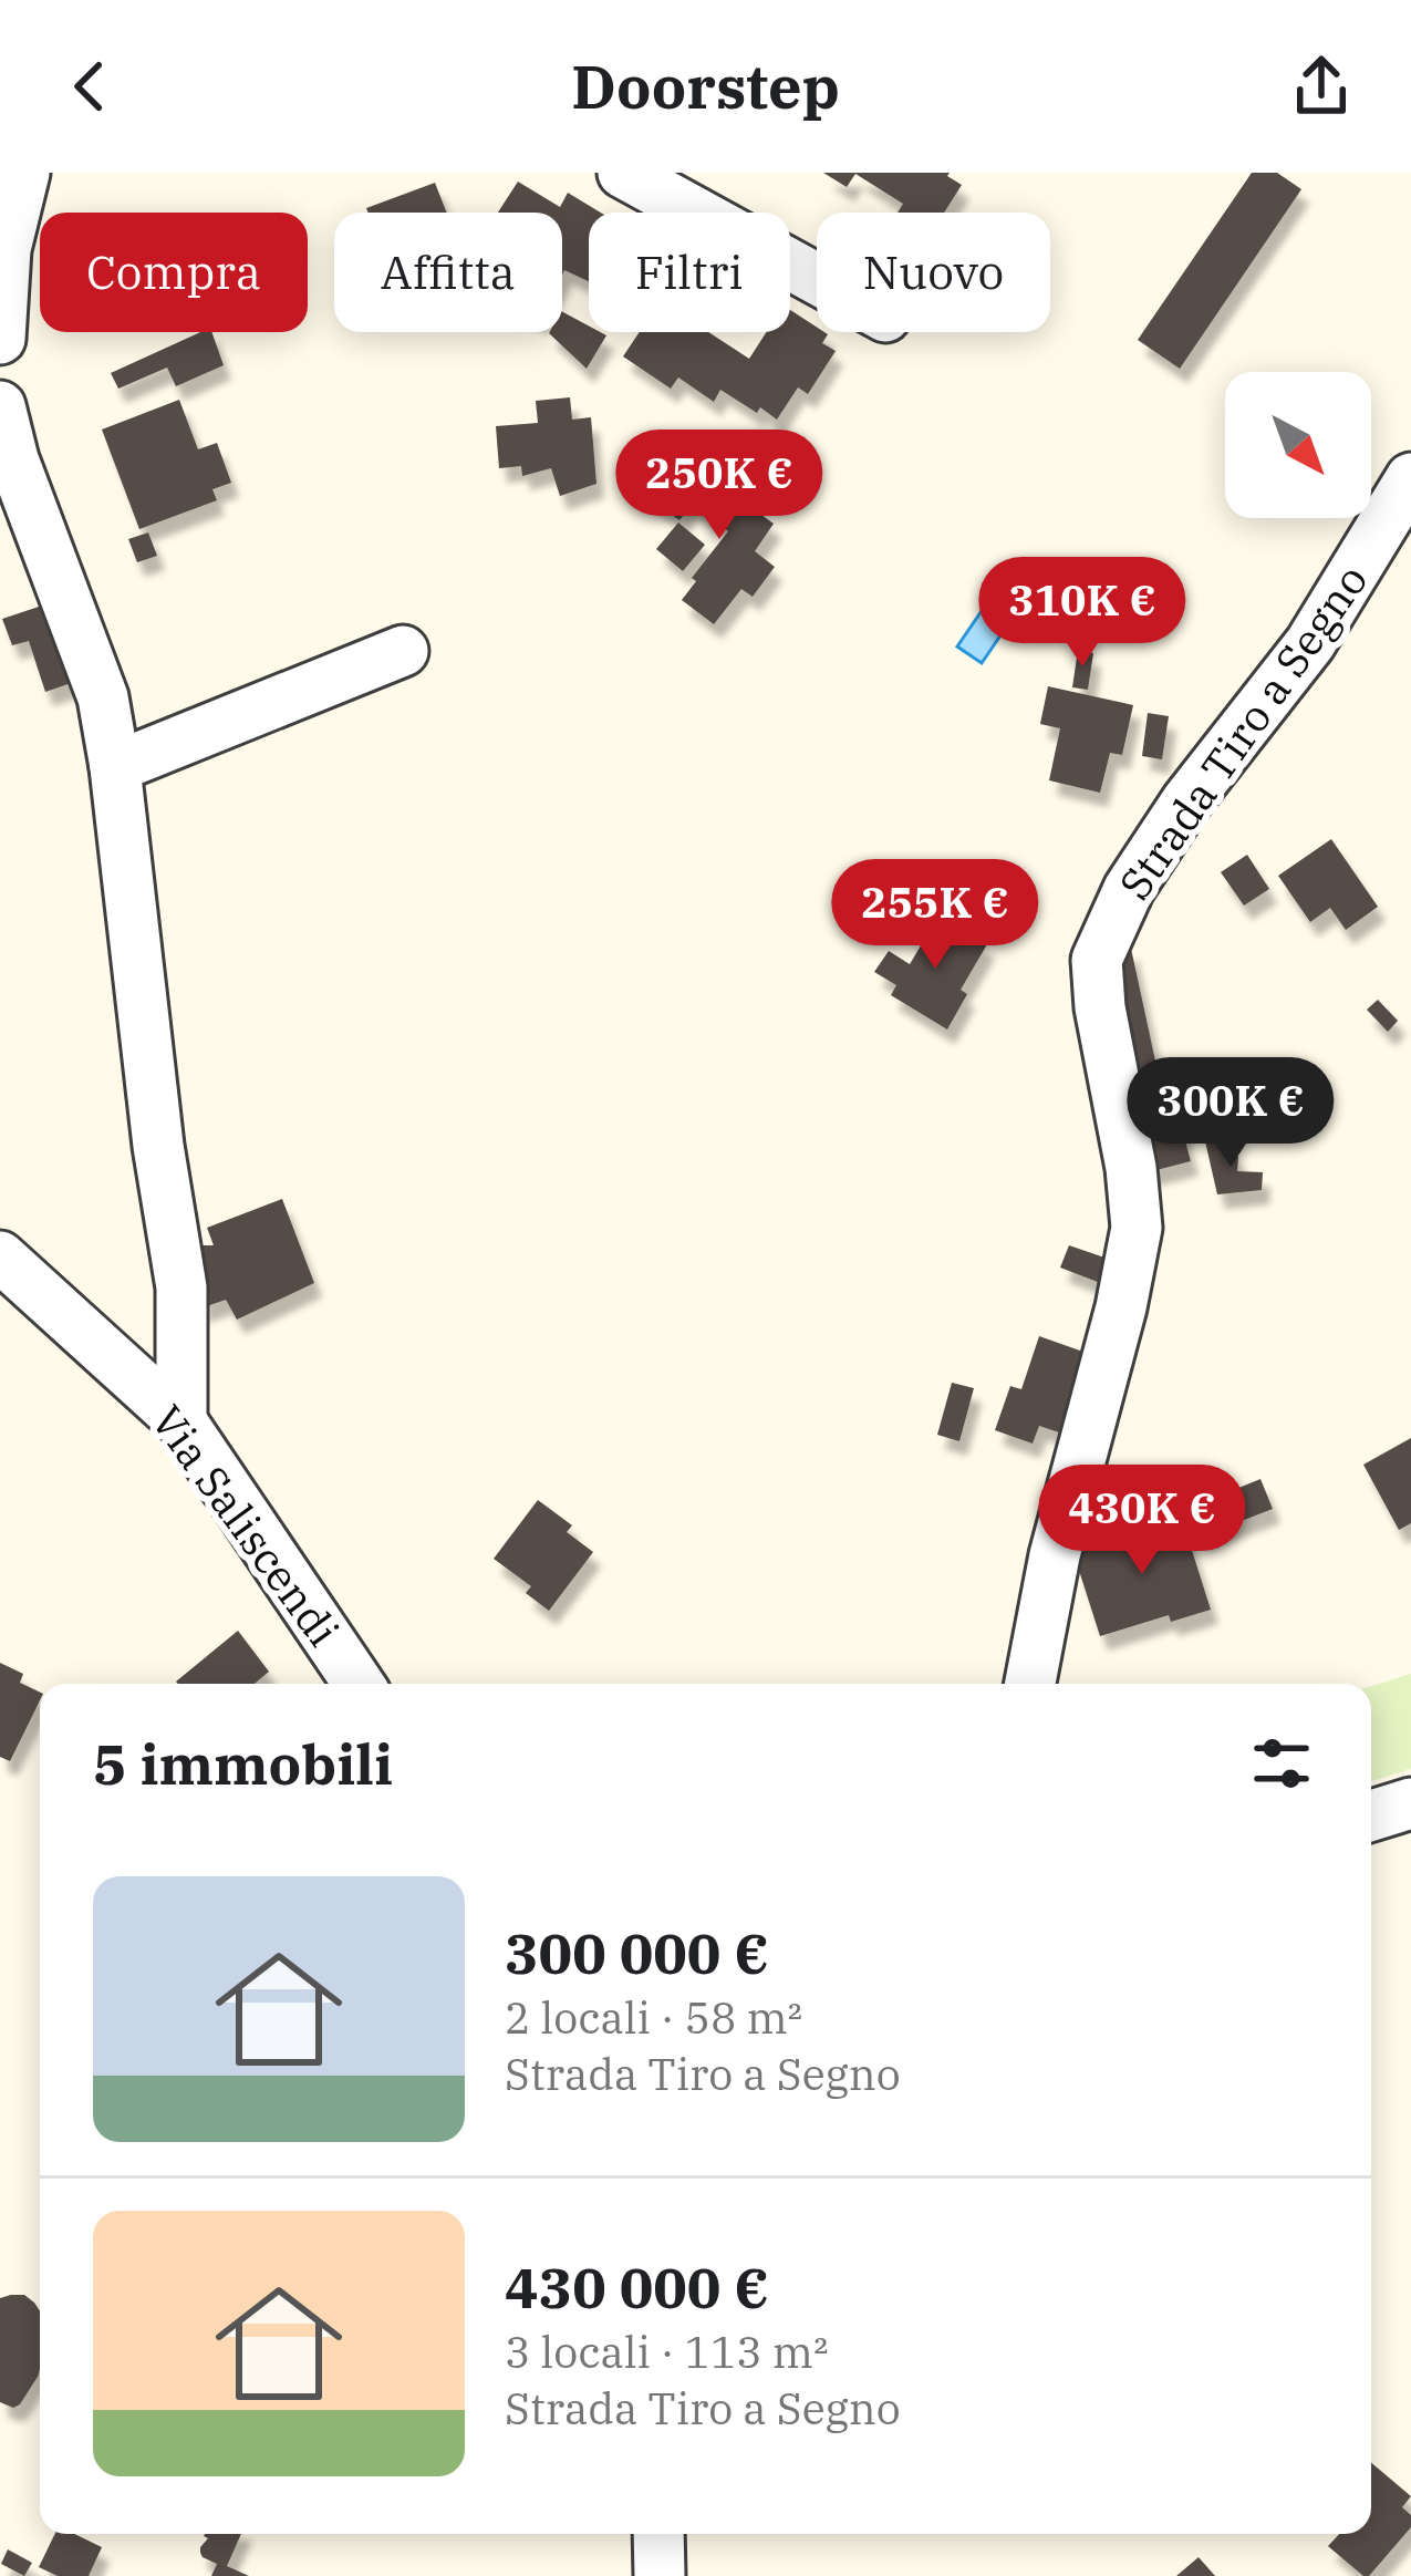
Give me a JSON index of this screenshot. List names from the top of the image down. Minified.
{"streets":{"street":["Strada Tiro a Segno","Via Saliscendi"]},"north":"bottom right","page":{"header":"Doorstep","chip":["Compra","Affitta","Filtri","Nuovo"],"price":["250K €","310K €","255K €","300K €","430K €"],"heading":"5 immobili","list":[{"name":"300 000 €","note":"2 locali · 58 m² · Strada Tiro a Segno"},{"name":"430 000 €","note":"3 locali · 113 m² · Strada Tiro a Segno"}]}}
